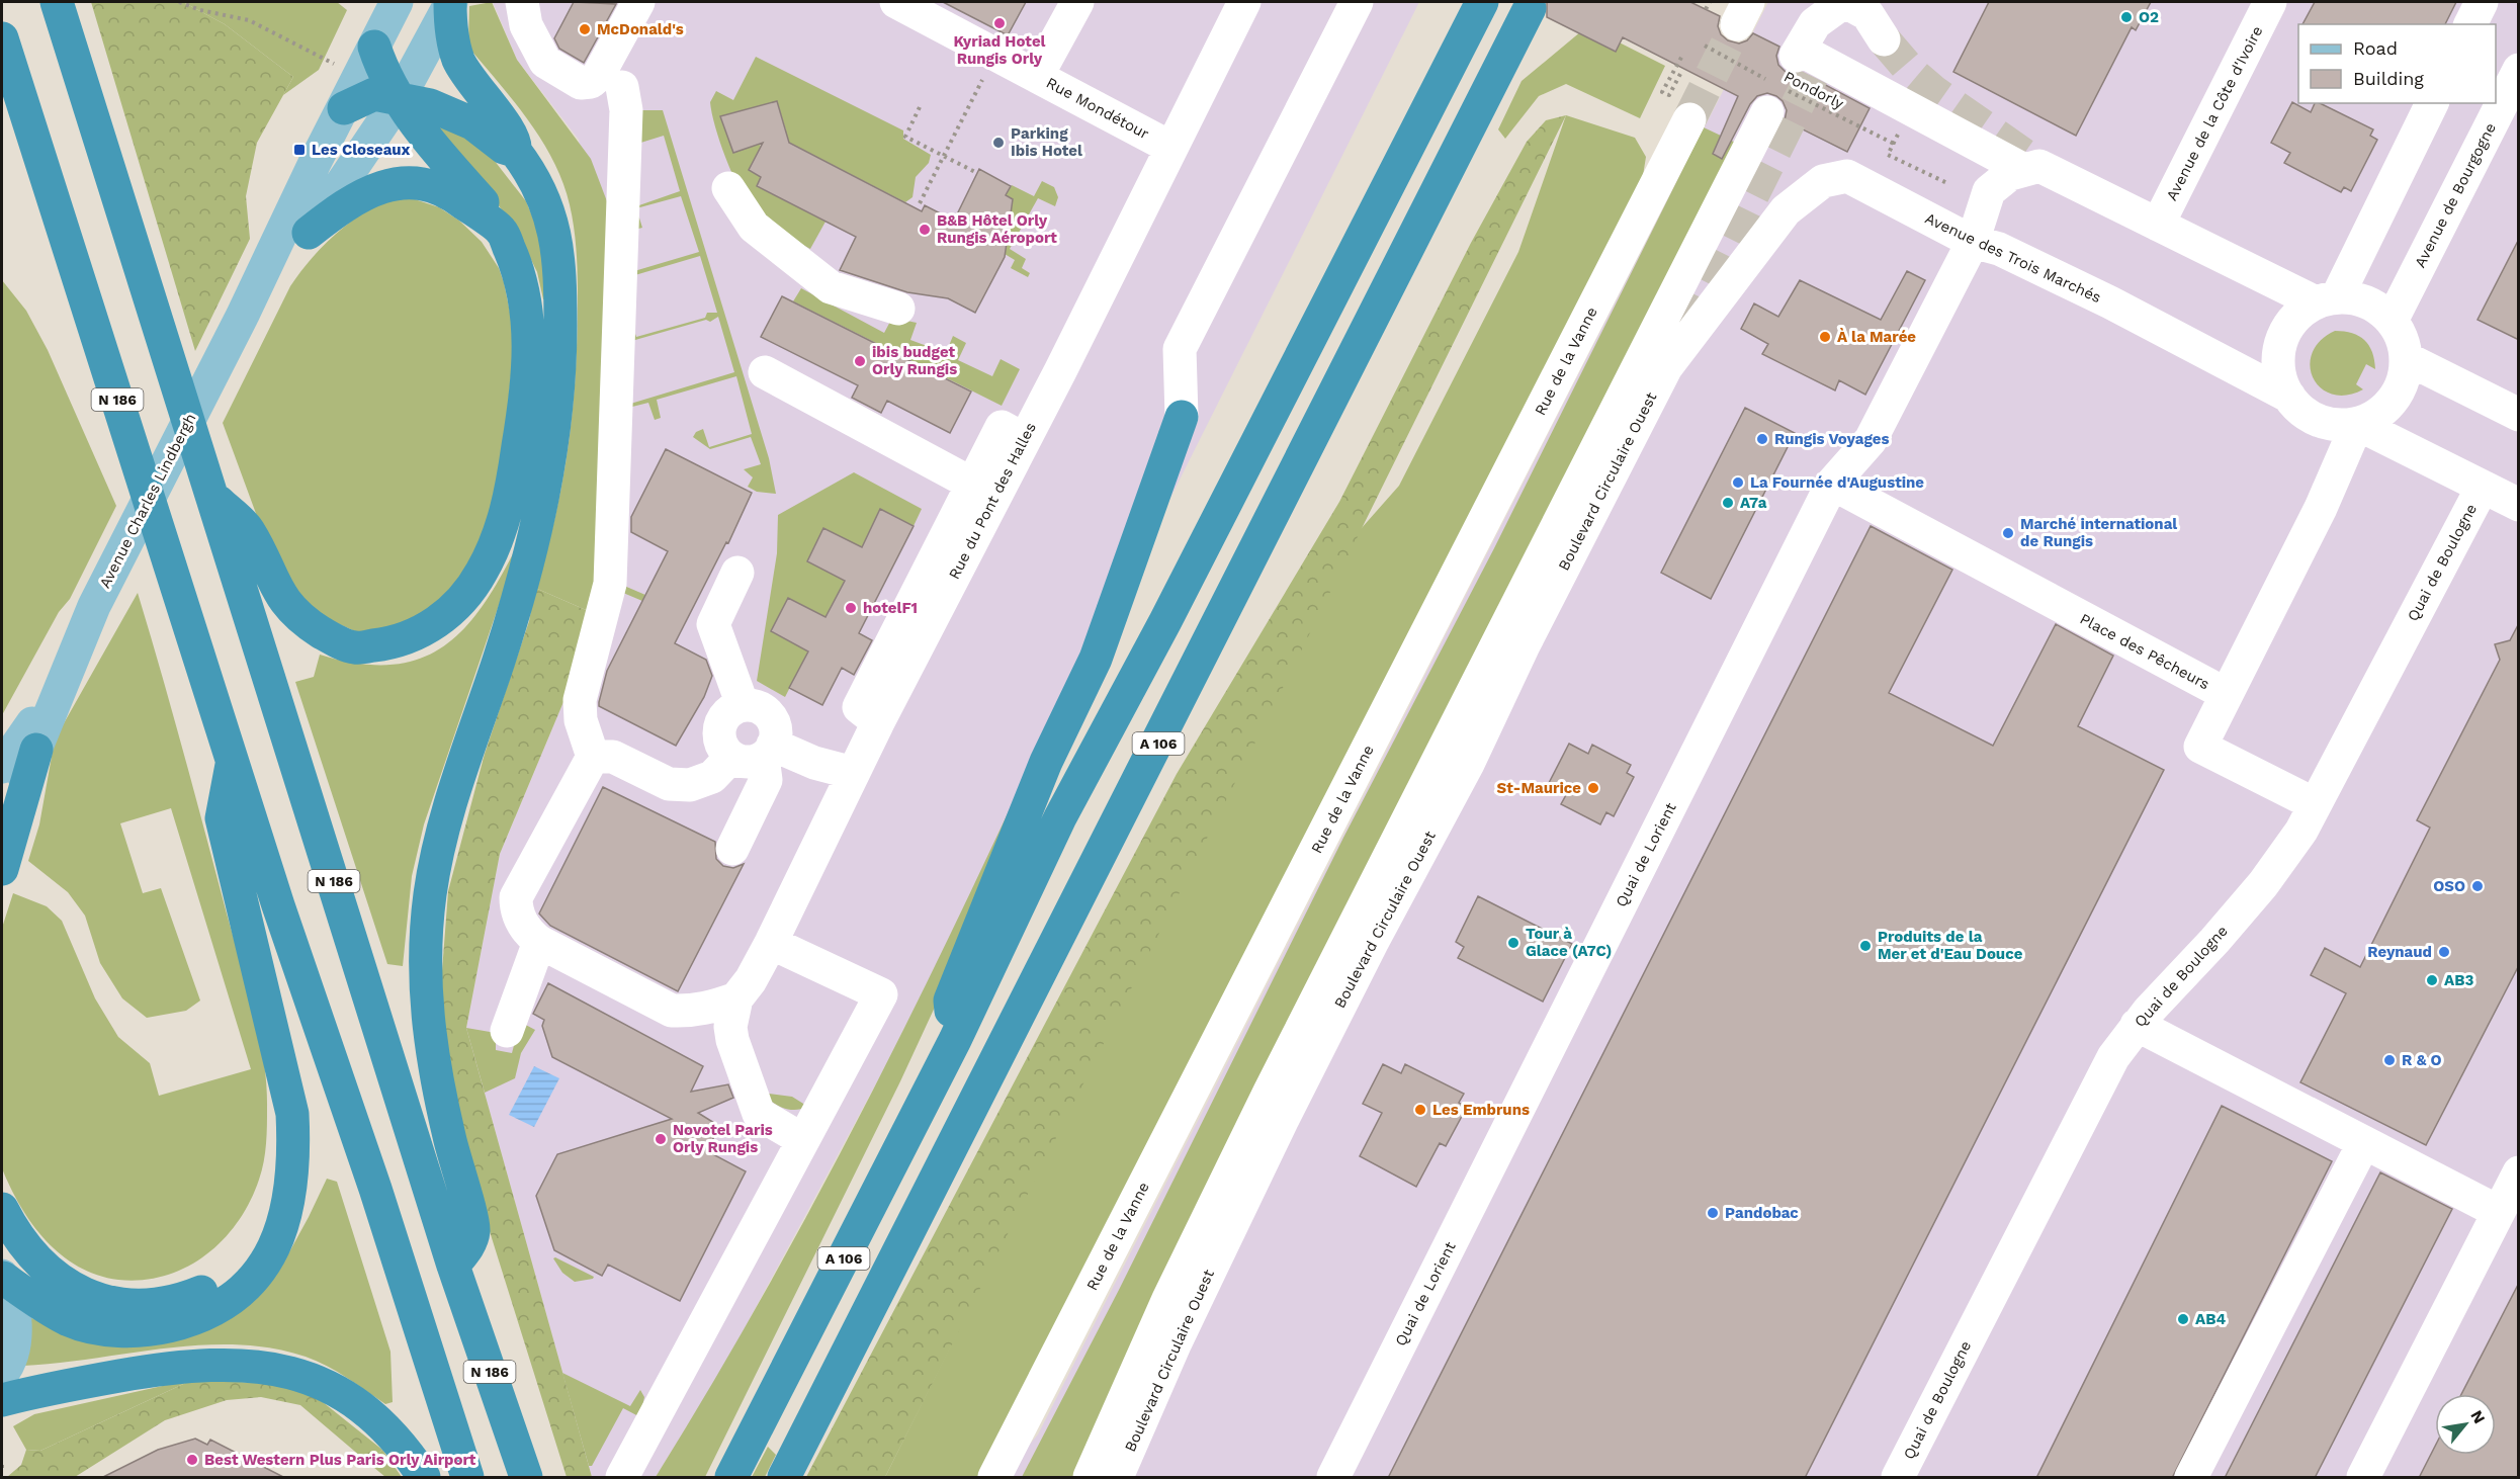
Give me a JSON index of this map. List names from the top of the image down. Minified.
{"streets":{"highway":["N 186","A 106"],"main road":["Avenue Charles Lindbergh"],"street":["Rue Mondétour","Avenue de la Côte d'Ivoire","Avenue de Bourgogne","Avenue des Trois Marchés","Rue de la Vanne","Boulevard Circulaire Ouest","Rue du Pont des Halles","Quai de Boulogne","Place des Pêcheurs","Quai de Lorient"],"path":["Pondorly"]},"crossings":[["Rue Mondétour","Rue du Pont des Halles"],["Avenue de Bourgogne","Avenue des Trois Marchés"],["Avenue de Bourgogne","Place des Pêcheurs"],["Avenue des Trois Marchés","Boulevard Circulaire Ouest"],["Avenue des Trois Marchés","Place des Pêcheurs"],["Avenue des Trois Marchés","Quai de Lorient"],["Place des Pêcheurs","Quai de Lorient"]],"places":{"other":["O2","Kyriad Hotel Rungis Orly","McDonald's","Parking Ibis Hotel","B&B Hôtel Orly Rungis Aéroport","À la Marée","ibis budget Orly Rungis","Rungis Voyages","La Fournée d'Augustine","A7a","Marché international de Rungis","hotelF1","St-Maurice","OSO","Tour à Glace (A7C)","Produits de la Mer et d'Eau Douce","Reynaud","AB3","R & O","Les Embruns","Novotel Paris Orly Rungis","Pandobac","AB4","Best Western Plus Paris Orly Airport"],"transit":["Les Closeaux"]},"legend":["Road","Building"],"north":"top right"}
